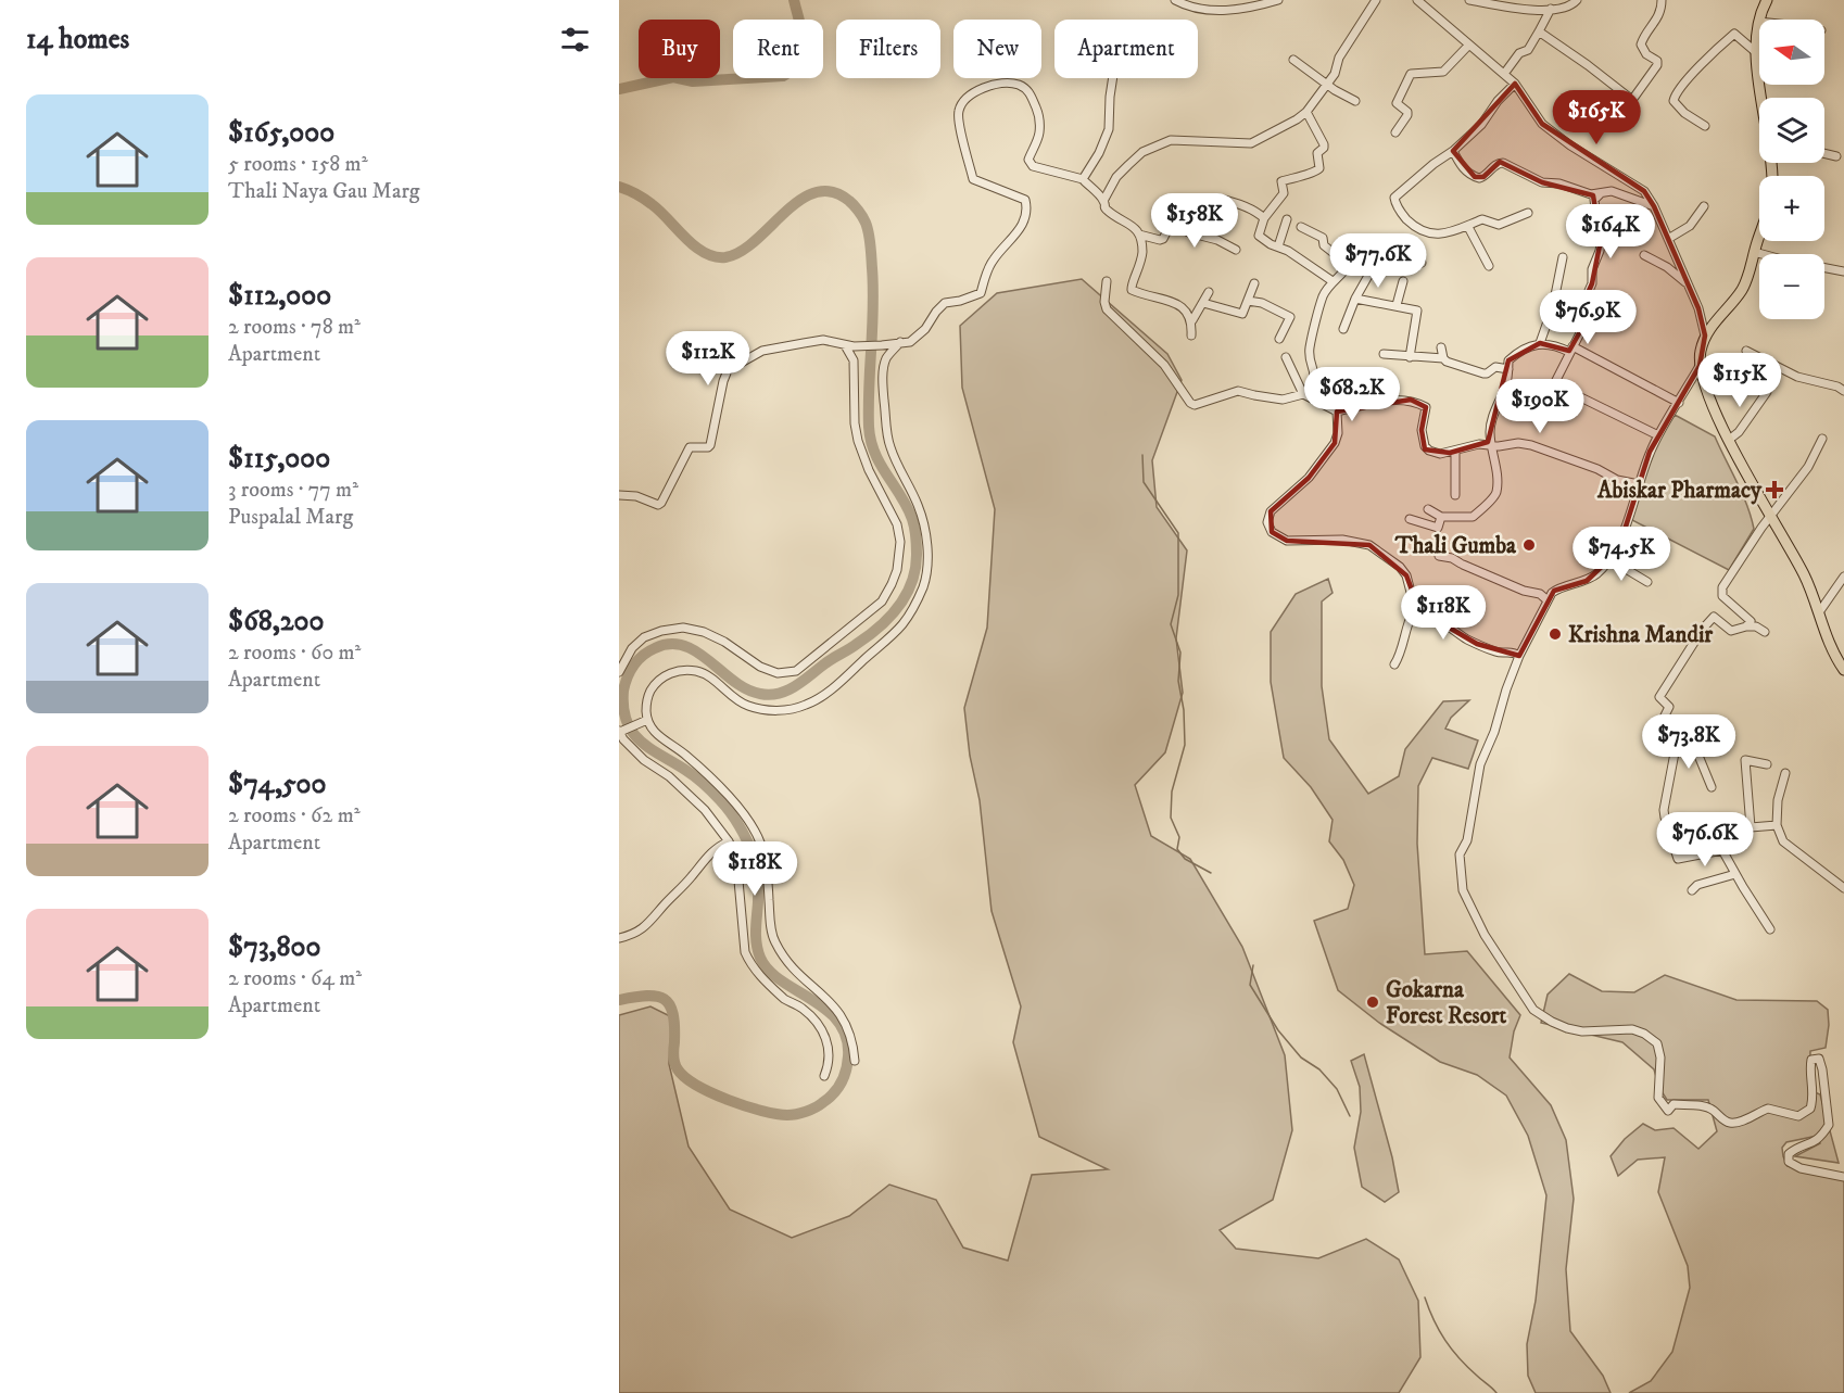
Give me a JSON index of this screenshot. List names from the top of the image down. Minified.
{"places":{"health":["Abiskar Pharmacy"],"other":["Thali Gumba","Krishna Mandir","Gokarna Forest Resort"]},"north":"left","page":{"heading":"14 homes","map_buttons":["+","−"],"chip":["Buy","Rent","Filters","New","Apartment"],"list":[{"name":"$165,000","note":"5 rooms · 158 m² · Thali Naya Gau Marg"},{"name":"$112,000","note":"2 rooms · 78 m² · Apartment"},{"name":"$115,000","note":"3 rooms · 77 m² · Puspalal Marg"},{"name":"$68,200","note":"2 rooms · 60 m² · Apartment"},{"name":"$74,500","note":"2 rooms · 62 m² · Apartment"},{"name":"$73,800","note":"2 rooms · 64 m² · Apartment"}],"price":["$165K","$158K","$164K","$77.6K","$76.9K","$112K","$115K","$68.2K","$190K","$74.5K","$118K","$73.8K","$76.6K","$118K"]}}
